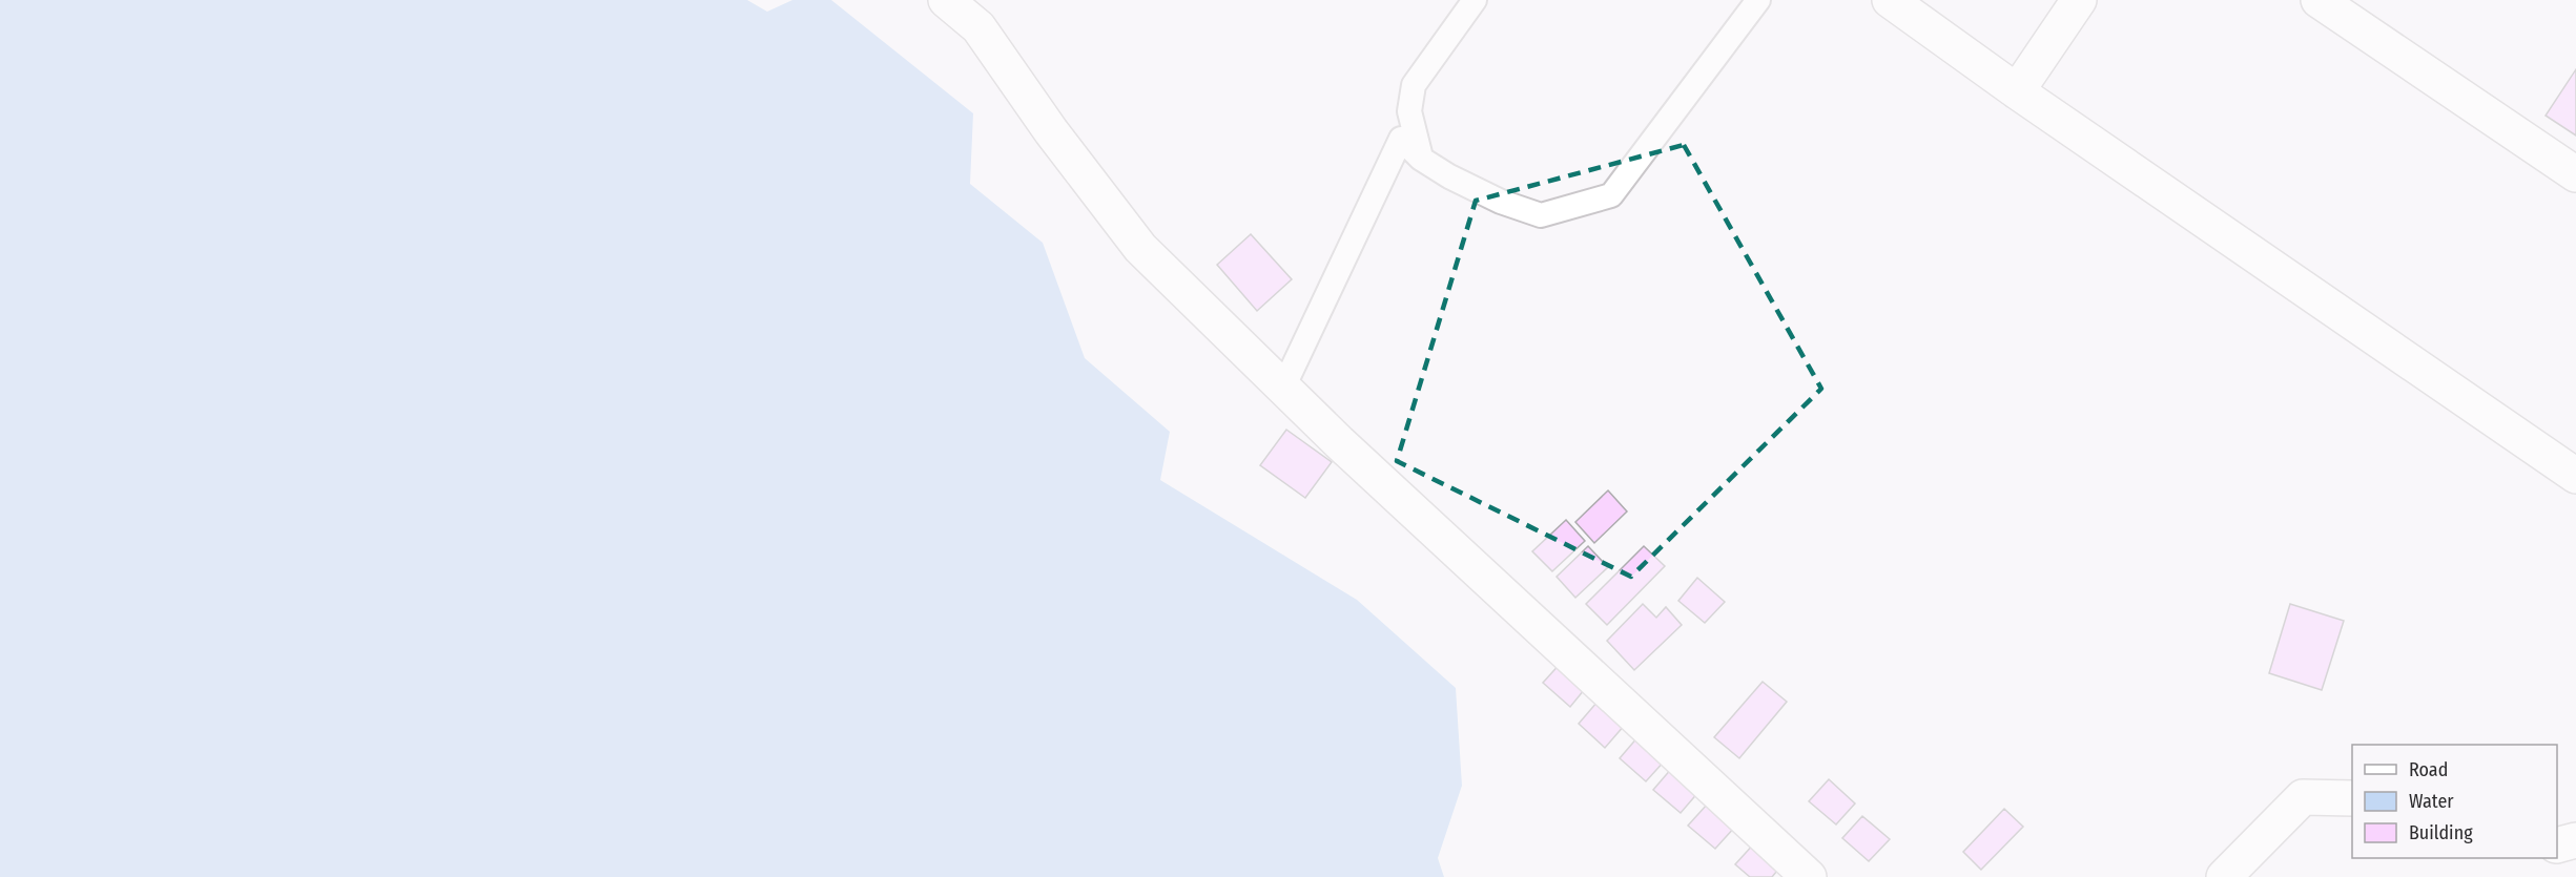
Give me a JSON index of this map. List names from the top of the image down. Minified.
{"legend":["Road","Water","Building"]}
